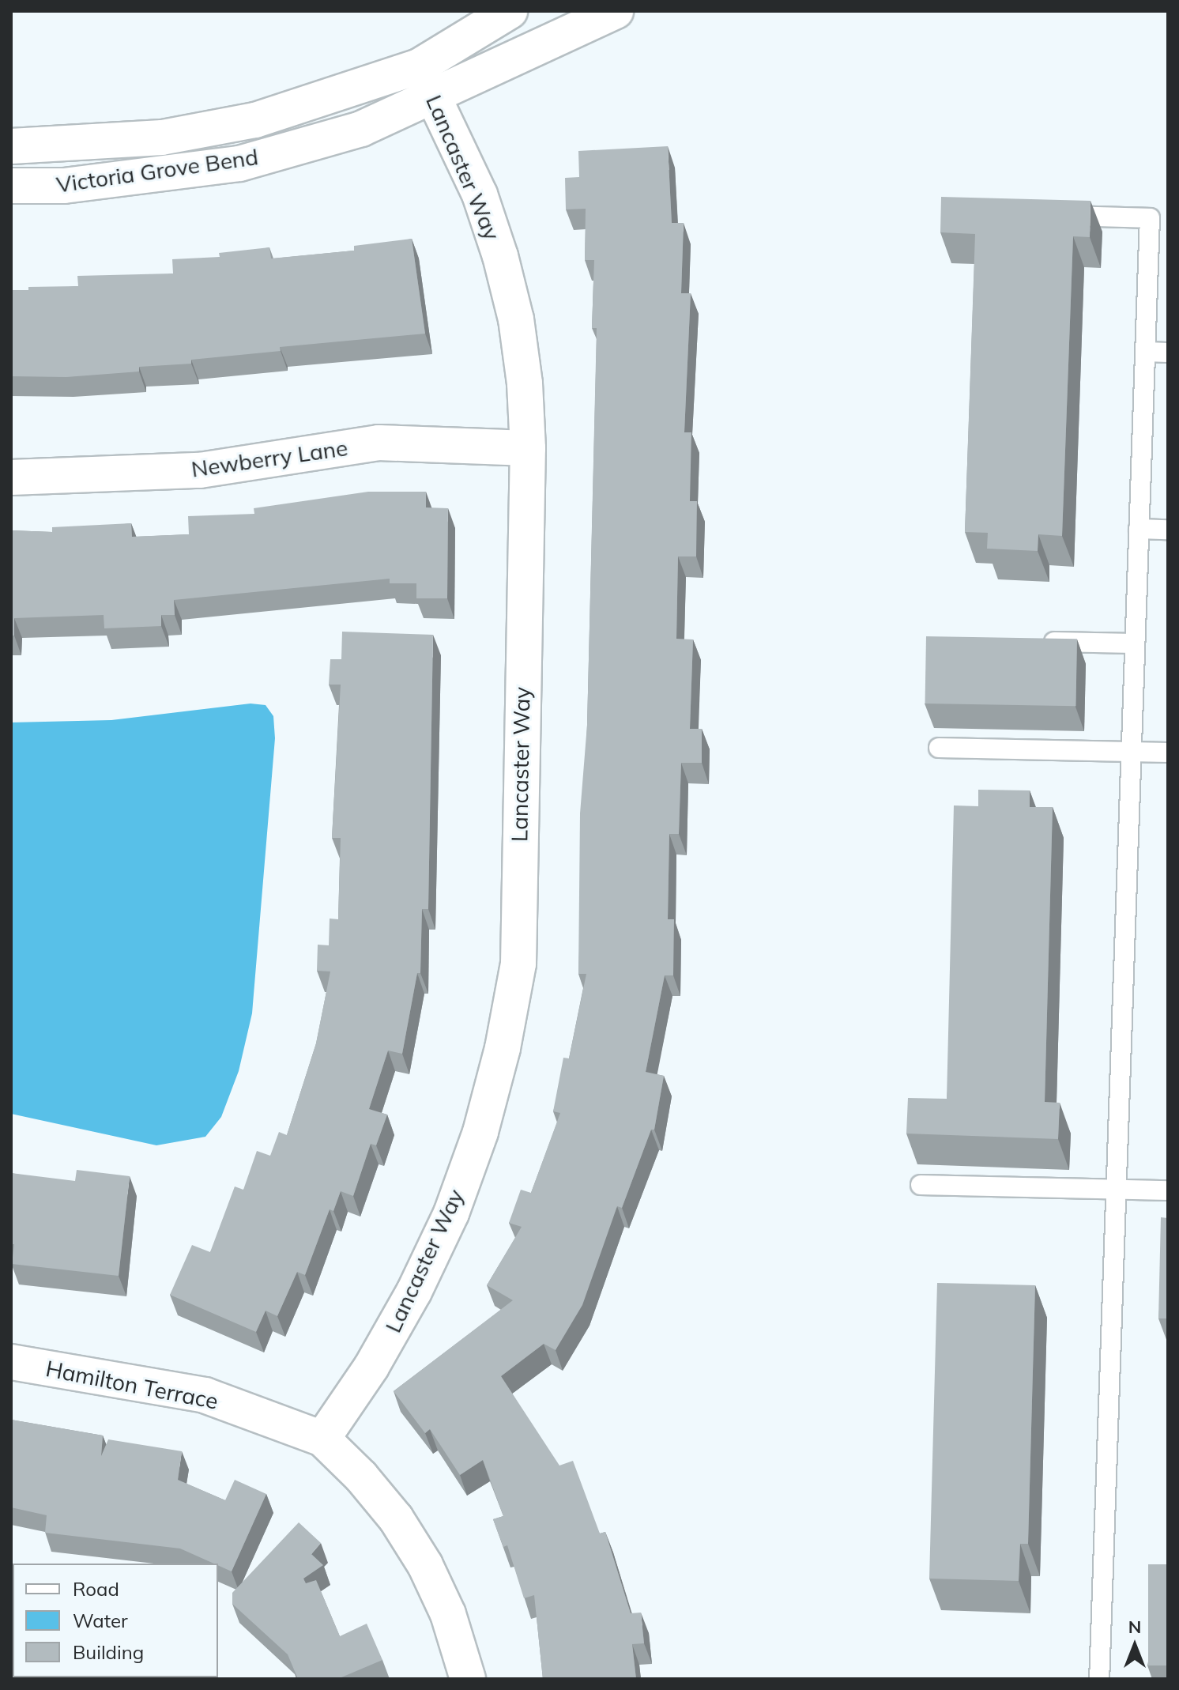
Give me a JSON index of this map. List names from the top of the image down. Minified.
{"streets":{"street":["Lancaster Way","Victoria Grove Bend","Newberry Lane","Hamilton Terrace"]},"crossings":[["Lancaster Way","Victoria Grove Bend"],["Lancaster Way","Newberry Lane"],["Lancaster Way","Hamilton Terrace"]],"legend":["Road","Water","Building"],"north":"top"}
